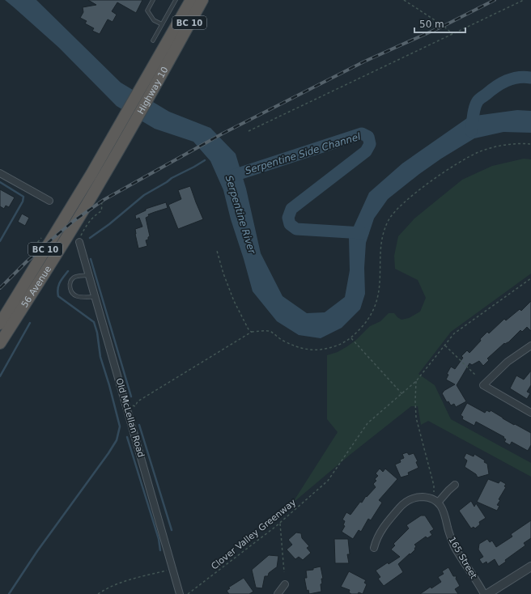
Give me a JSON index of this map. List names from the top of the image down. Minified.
{"streets":{"highway":["BC 10","Highway 10","56 Avenue"],"street":["Old McLellan Road","165 Street"],"path":["Clover Valley Greenway"]},"crossings":[["Highway 10","56 Avenue"]],"water":["Serpentine Side Channel","Serpentine River"],"scale_bar":"50 m"}
